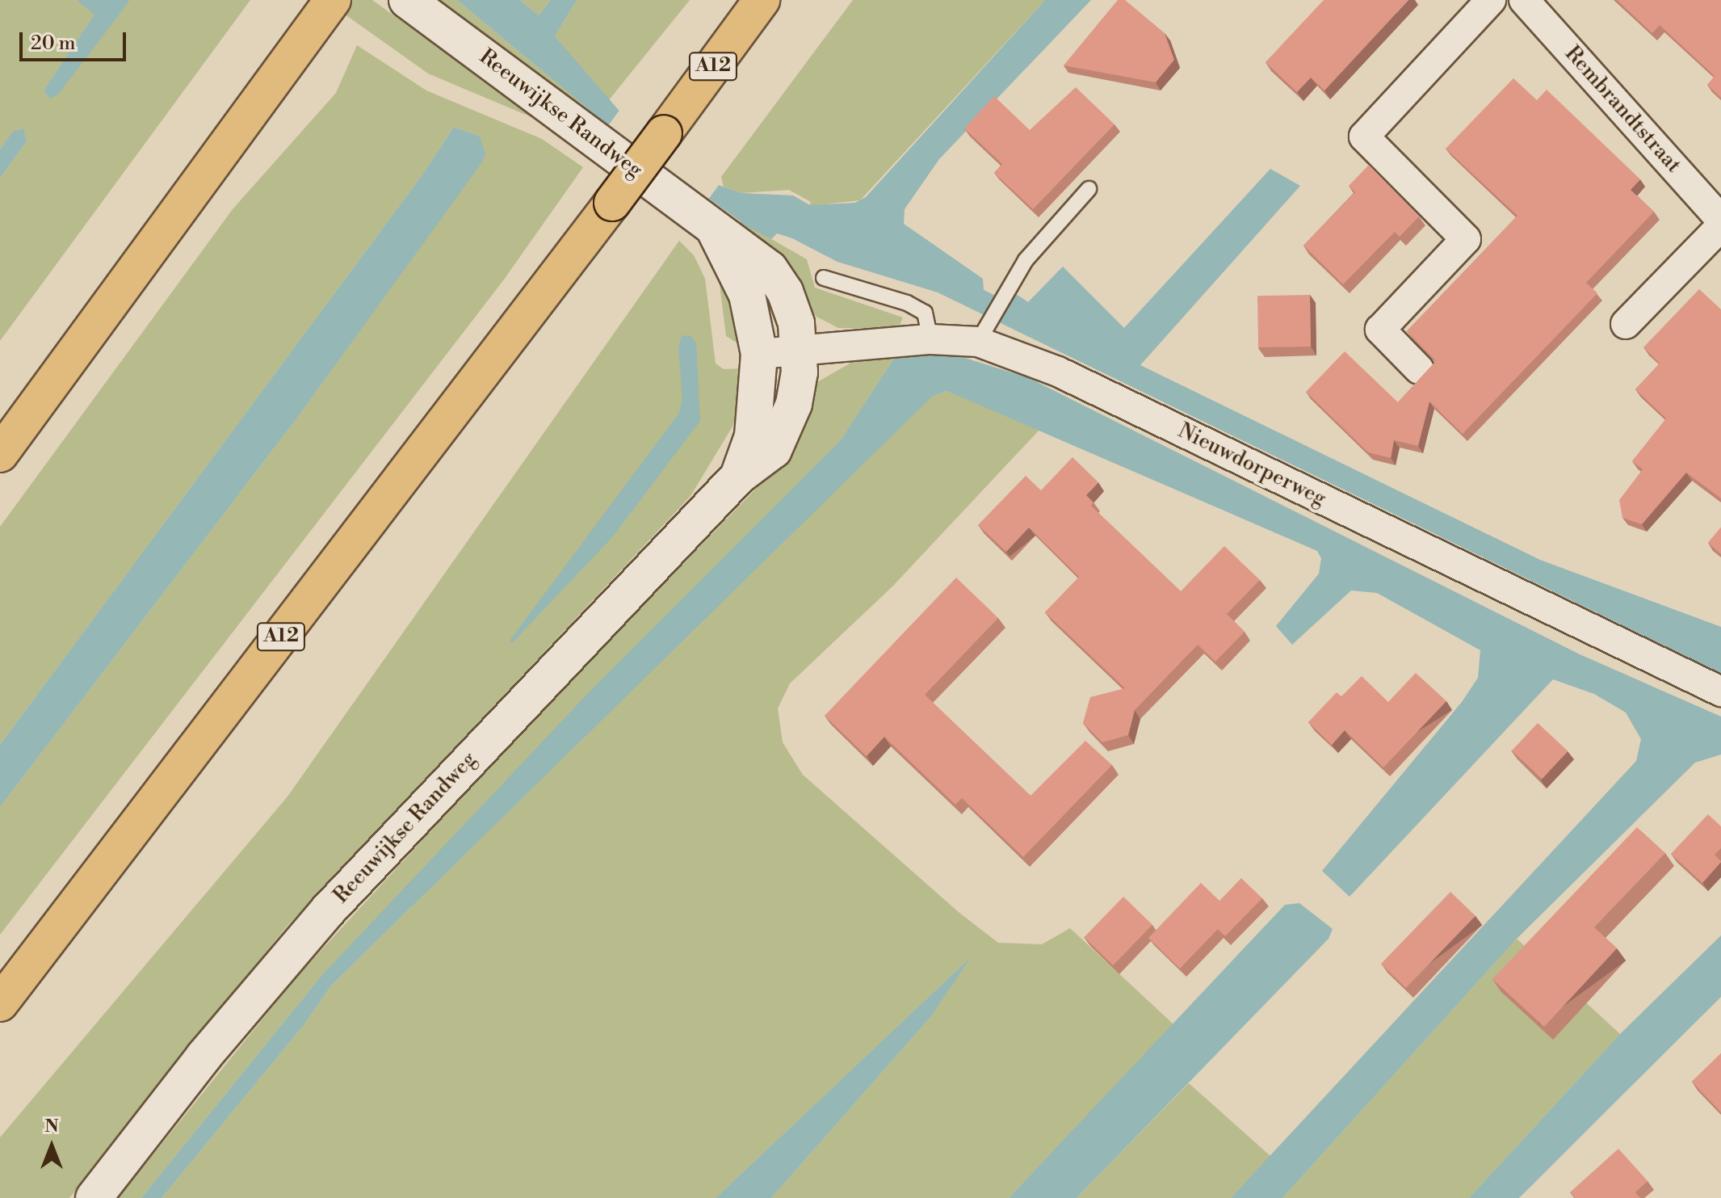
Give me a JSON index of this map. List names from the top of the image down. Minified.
{"streets":{"highway":["A12"],"main road":["Reeuwijkse Randweg"],"street":["Rembrandtstraat","Nieuwdorperweg"]},"crossings":[["Reeuwijkse Randweg","Nieuwdorperweg"]],"scale_bar":"20 m","north":"top"}
